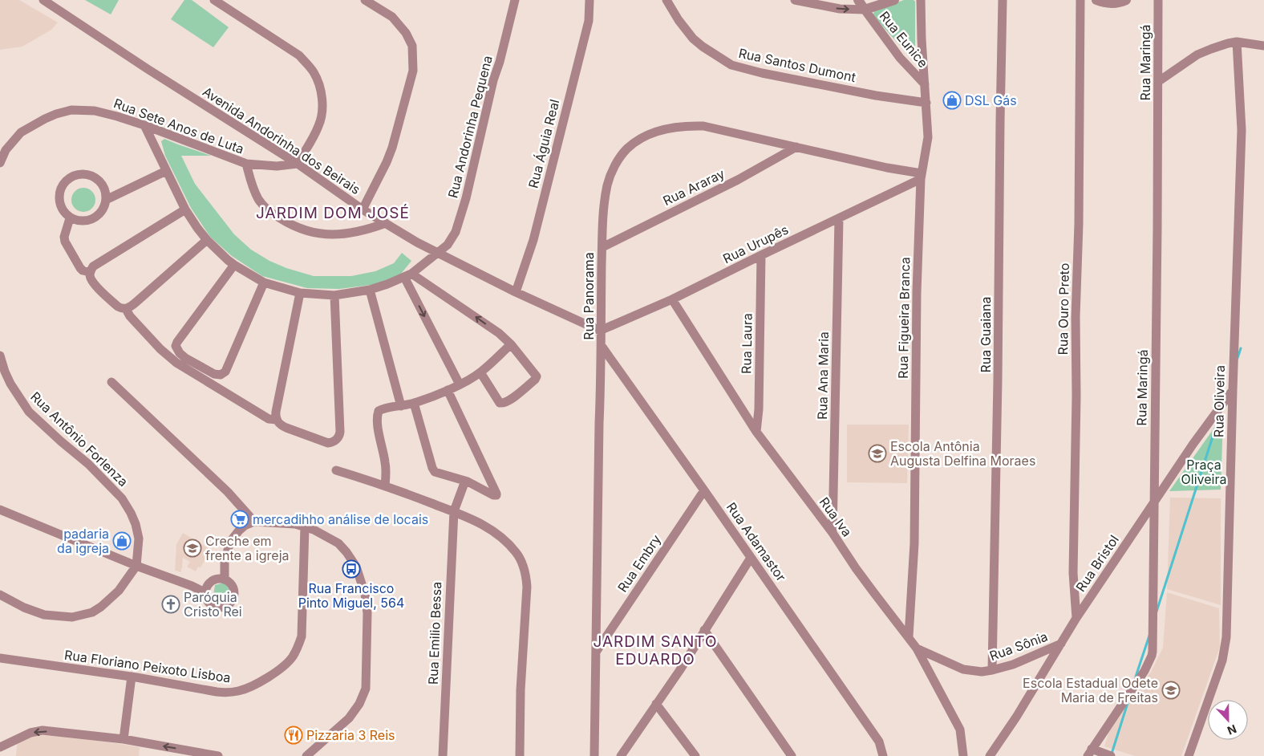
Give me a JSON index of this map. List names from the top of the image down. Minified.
{"streets":{"street":["Rua Eunice","Rua Maringá","Rua Santos Dumont","Rua Sete Anos de Luta","Rua Andorinha Pequena","Avenida Andorinha dos Beirais","Rua Águia Real","Rua Araray","Rua Urupês","Rua Panorama","Rua Ouro Preto","Rua Figueira Branca","Rua Guaiana","Rua Laura","Rua Ana Maria","Rua Oliveira","Rua Antônio Forlenza","Rua Iva","Rua Adamastor","Rua Embry","Rua Bristol","Rua Emilio Bessa","Rua Sônia","Rua Floriano Peixoto Lisboa"]},"crossings":[["Rua Eunice","Rua Figueira Branca"],["Rua Maringá","Rua Bristol"],["Rua Santos Dumont","Rua Figueira Branca"],["Rua Sete Anos de Luta","Rua Andorinha Pequena"],["Rua Sete Anos de Luta","Avenida Andorinha dos Beirais"],["Rua Andorinha Pequena","Avenida Andorinha dos Beirais"],["Avenida Andorinha dos Beirais","Rua Águia Real"],["Avenida Andorinha dos Beirais","Rua Urupês"],["Avenida Andorinha dos Beirais","Rua Panorama"],["Rua Araray","Rua Panorama"],["Rua Urupês","Rua Panorama"],["Rua Urupês","Rua Figueira Branca"],["Rua Urupês","Rua Laura"],["Rua Urupês","Rua Ana Maria"],["Rua Urupês","Rua Iva"],["Rua Panorama","Rua Figueira Branca"],["Rua Panorama","Rua Adamastor"],["Rua Panorama","Rua Embry"],["Rua Ouro Preto","Rua Bristol"],["Rua Figueira Branca","Rua Iva"],["Rua Guaiana","Rua Sônia"],["Rua Laura","Rua Iva"],["Rua Ana Maria","Rua Iva"],["Rua Oliveira","Rua Bristol"],["Rua Iva","Rua Sônia"],["Rua Adamastor","Rua Embry"],["Rua Bristol","Rua Sônia"]],"districts":["JARDIM DOM JOSÉ","JARDIM SANTO EDUARDO"],"parks":["Praça Oliveira"],"places":{"shop":["DSL Gás","padaria da igreja"],"school or university":["Escola Antônia Augusta Delfina Moraes","Creche em frente a igreja","Escola Estadual Odete Maria de Freitas"],"supermarket":["mercadihho análise de locais"],"bus stop":["Rua Francisco Pinto Miguel, 564"],"church":["Paróquia Cristo Rei"],"restaurant":["Pizzaria 3 Reis"]},"north":"bottom"}
